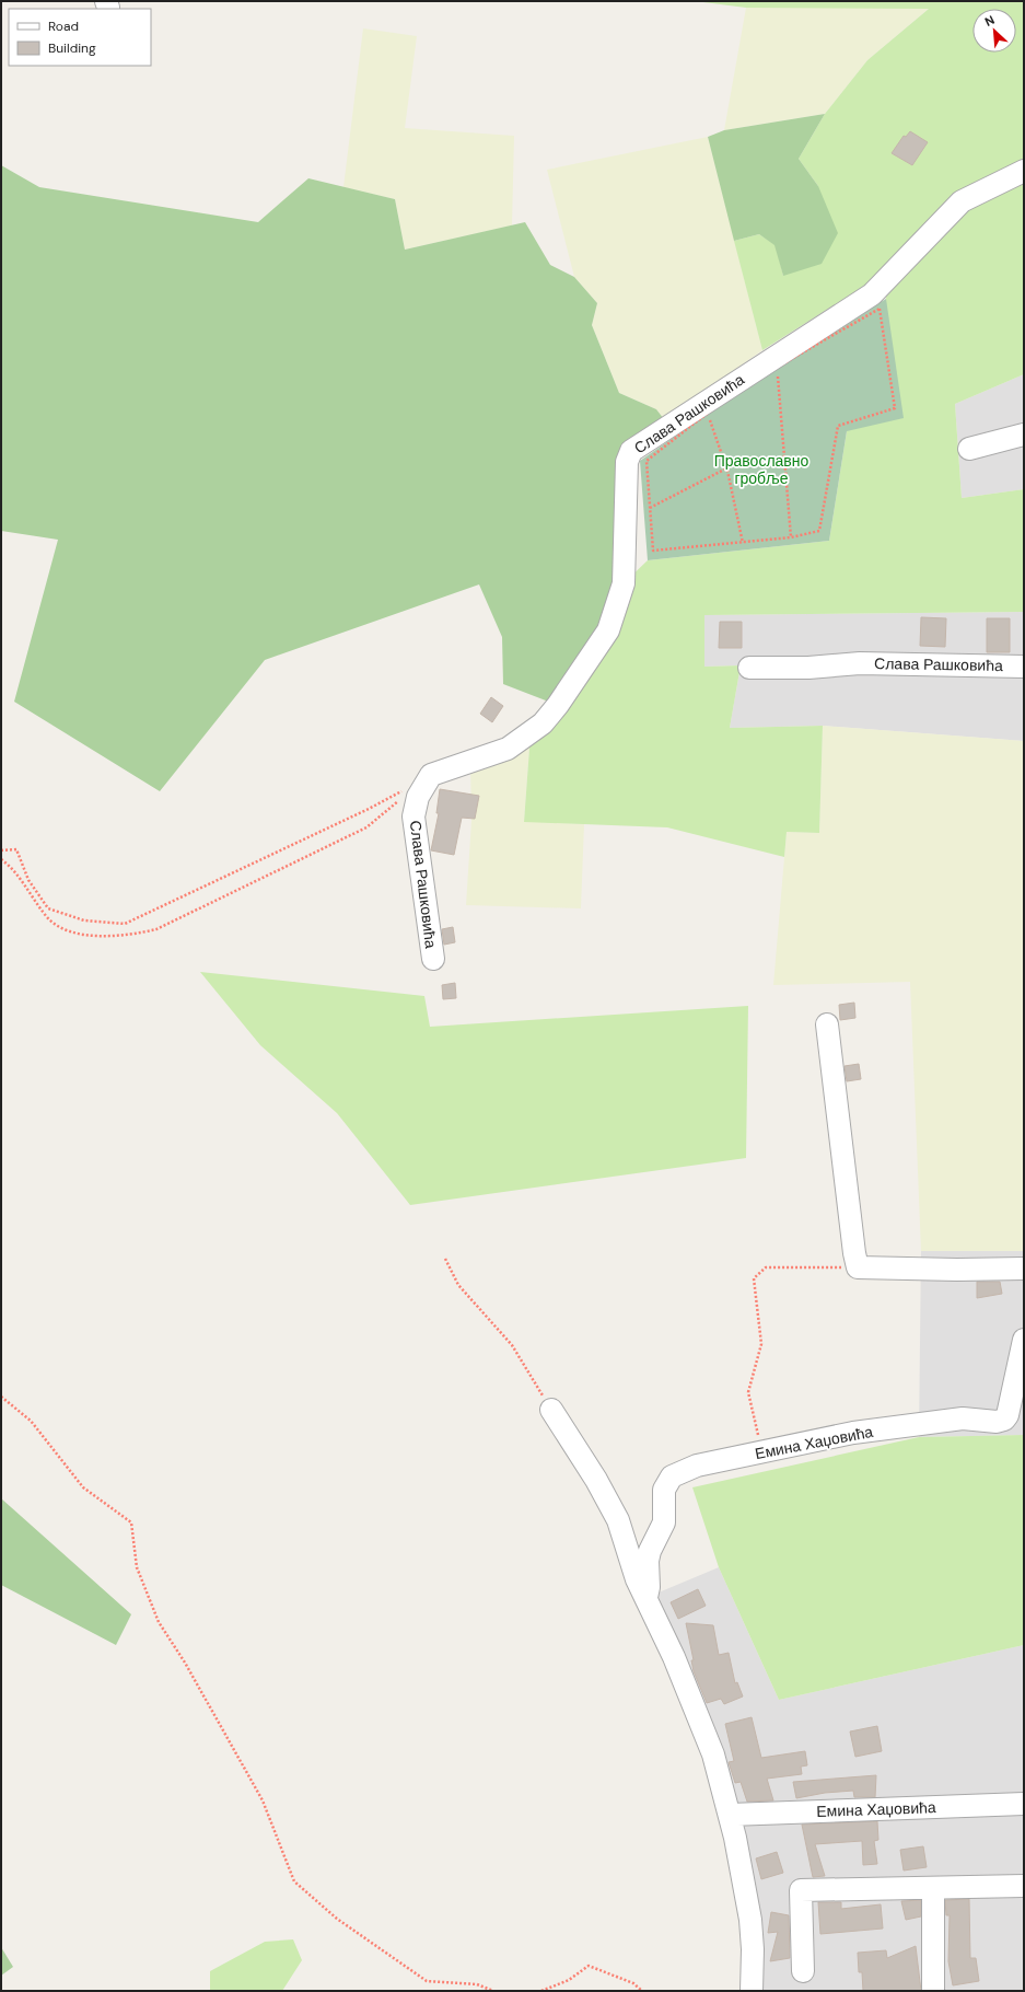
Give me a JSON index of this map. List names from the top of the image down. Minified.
{"streets":{"street":["Слава Рашковића","Емина Хаџовића"]},"parks":["Православно гробље"],"legend":["Road","Building"],"north":"top left"}
